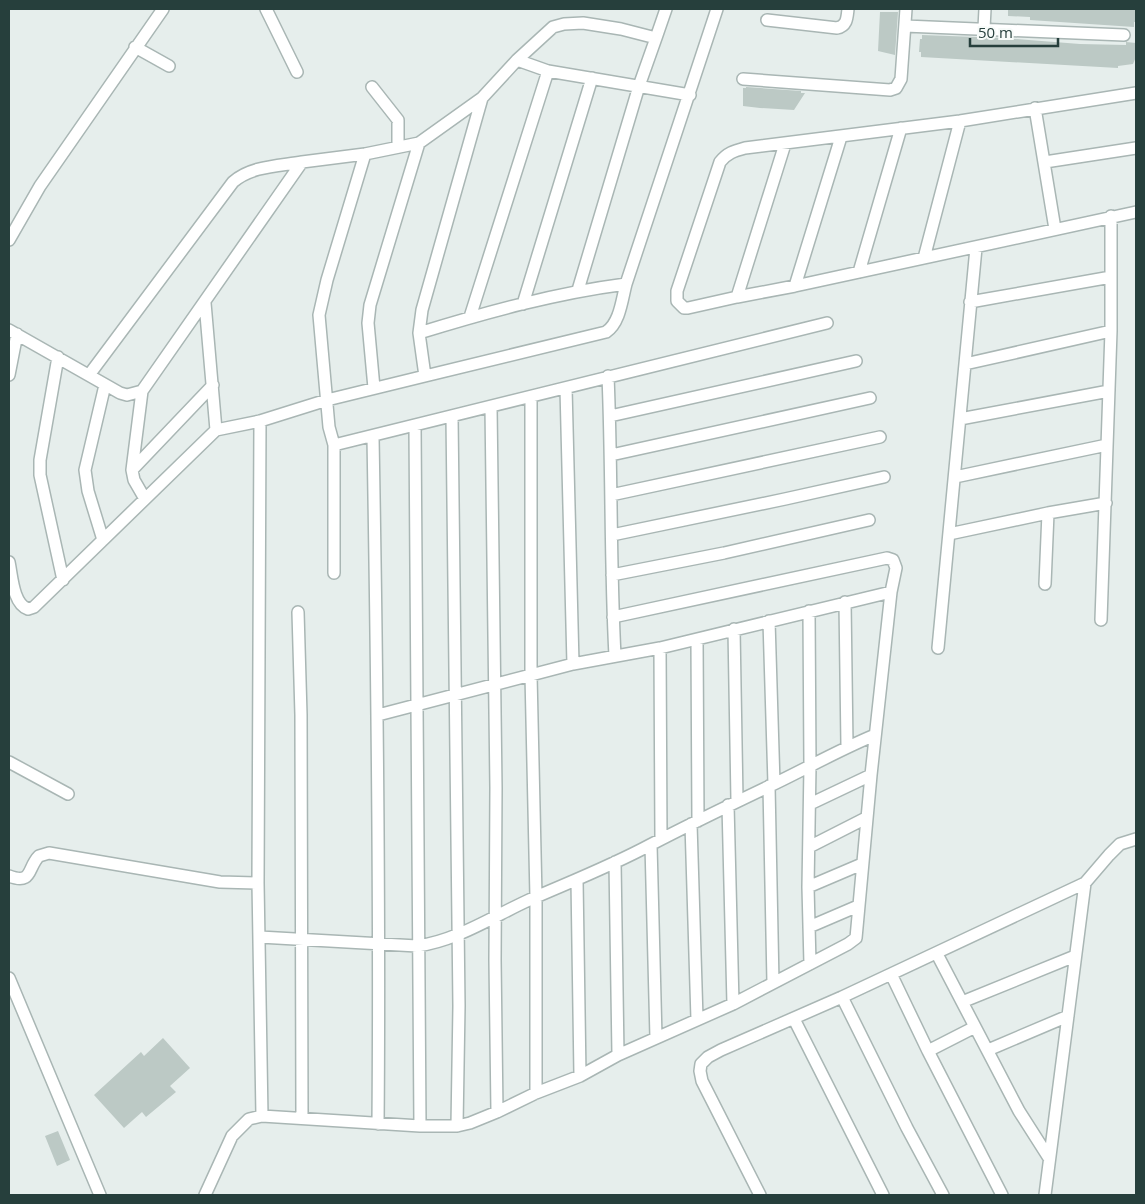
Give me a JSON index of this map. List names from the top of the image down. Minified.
{"scale_bar":"50 m"}
